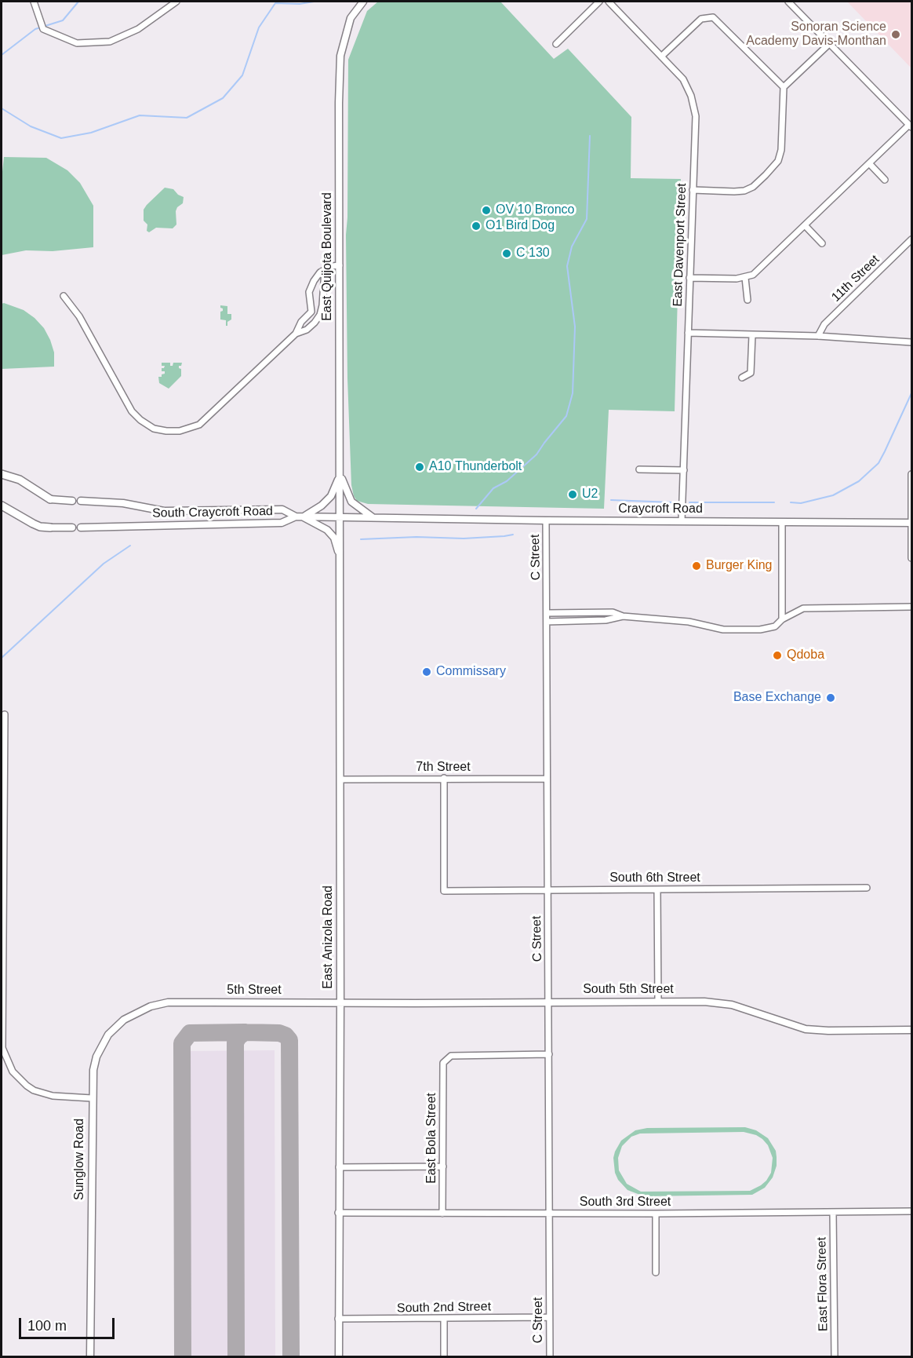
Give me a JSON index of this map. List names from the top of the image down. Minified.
{"streets":{"street":["East Davenport Street","East Quijota Boulevard","11th Street","Craycroft Road","South Craycroft Road","C Street","7th Street","South 6th Street","East Anizola Road","South 5th Street","5th Street","East Bola Street","Sunglow Road","South 3rd Street","East Flora Street","South 2nd Street"]},"crossings":[["East Davenport Street","Craycroft Road"],["East Quijota Boulevard","Craycroft Road"],["East Quijota Boulevard","East Anizola Road"],["Craycroft Road","South Craycroft Road"],["Craycroft Road","C Street"],["Craycroft Road","East Anizola Road"],["C Street","7th Street"],["C Street","South 6th Street"],["C Street","South 5th Street"],["C Street","East Bola Street"],["C Street","South 3rd Street"],["C Street","South 2nd Street"],["7th Street","South 6th Street"],["7th Street","East Anizola Road"],["East Anizola Road","South 5th Street"],["East Anizola Road","5th Street"],["East Anizola Road","South 3rd Street"],["East Anizola Road","South 2nd Street"],["South 5th Street","5th Street"],["5th Street","Sunglow Road"],["East Bola Street","South 3rd Street"],["South 3rd Street","East Flora Street"]],"places":["Sonoran Science Academy Davis-Monthan","OV 10 Bronco","O1 Bird Dog","C 130","A10 Thunderbolt","U2","Burger King","Qdoba","Commissary","Base Exchange"],"scale_bar":"100 m"}
